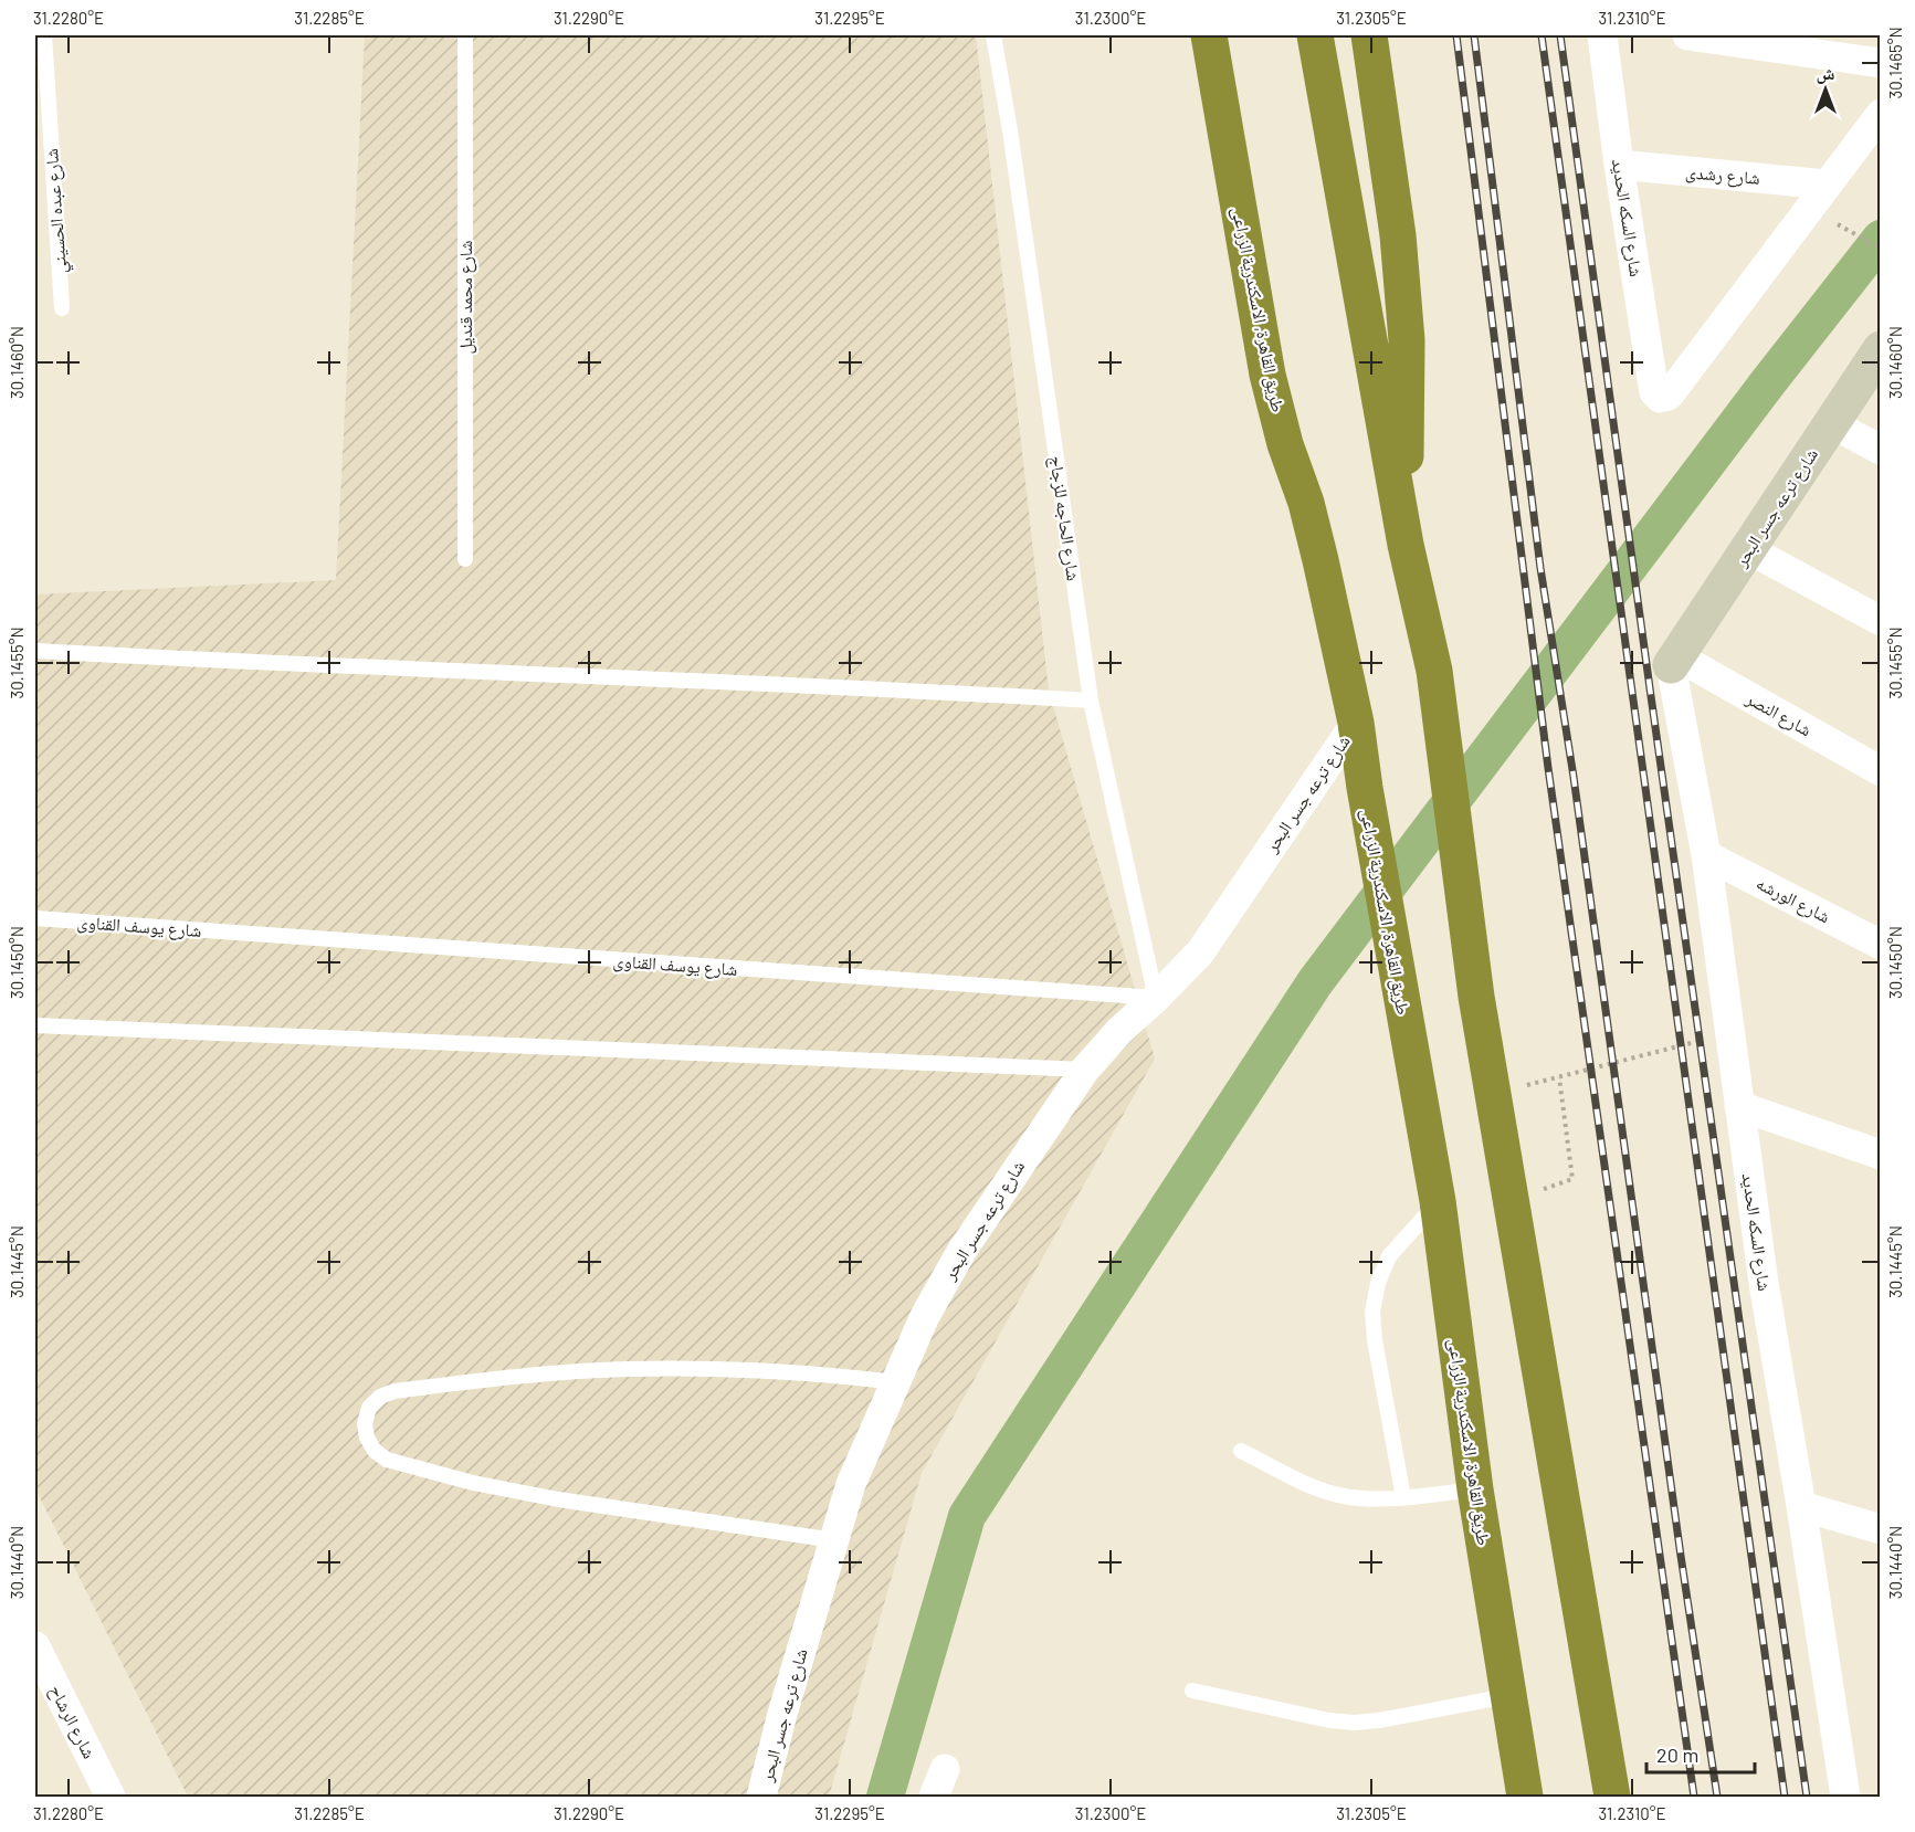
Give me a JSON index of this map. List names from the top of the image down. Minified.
{"streets":{"highway":["طريق القاهرة, الاسكندرية الزراعى"],"street":["شارع رشدى","شارع السكه الحديد","شارع ترعه جسر البحر","شارع النصر","شارع الورشه","شارع الرشاح"],"lane":["شارع عبده الحسيني","شارع محمد قنديل","شارع الحاجه للزجاج","شارع يوسف القناوى"]},"crossings":[["شارع رشدى","شارع السكه الحديد"],["شارع السكه الحديد","شارع ترعه جسر البحر"],["شارع السكه الحديد","شارع النصر"],["شارع السكه الحديد","شارع الورشه"],["طريق القاهرة, الاسكندرية الزراعى","شارع ترعه جسر البحر"],["شارع ترعه جسر البحر","شارع الحاجه للزجاج"],["شارع ترعه جسر البحر","شارع النصر"],["شارع ترعه جسر البحر","شارع يوسف القناوى"],["شارع الحاجه للزجاج","شارع يوسف القناوى"]],"scale_bar":"20 m","north":"top","coordinates":["31.2280°E","31.2285°E","31.2290°E","31.2295°E","31.2300°E","31.2305°E","31.2310°E","30.1465°N","30.1460°N","30.1455°N","30.1450°N","30.1445°N","30.1440°N"]}
